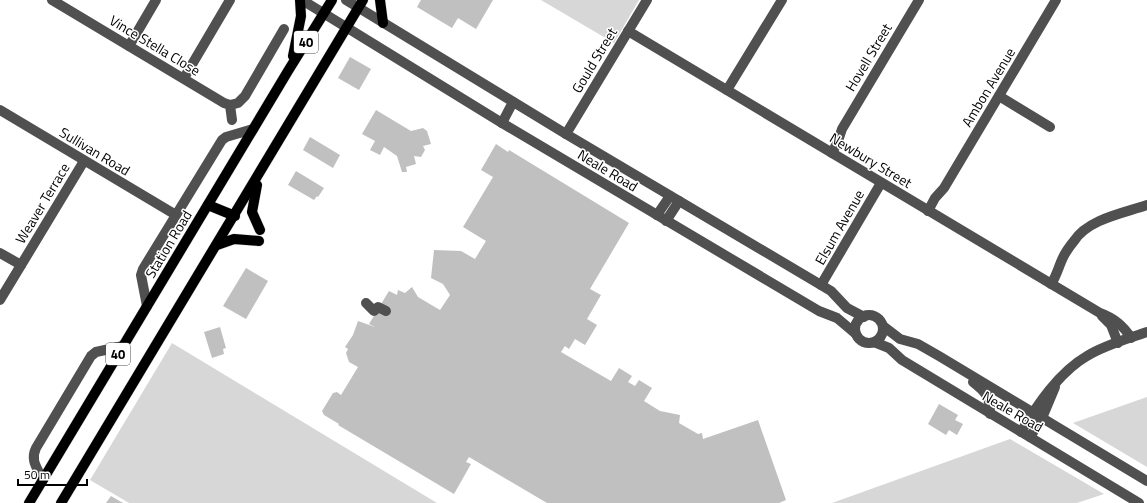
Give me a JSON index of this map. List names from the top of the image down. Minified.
{"streets":{"main road":["40","Station Road"],"street":["Vince Stella Close","Hovell Street","Gould Street","Ambon Avenue","Sullivan Road","Newbury Street","Neale Road","Weaver Terrace","Elsum Avenue"]},"crossings":[["40","Neale Road"],["Hovell Street","Newbury Street"],["Gould Street","Newbury Street"],["Gould Street","Neale Road"],["Ambon Avenue","Newbury Street"],["Sullivan Road","Weaver Terrace"],["Newbury Street","Elsum Avenue"],["Neale Road","Elsum Avenue"],["Neale Road","Station Road"]],"scale_bar":"50 m"}
